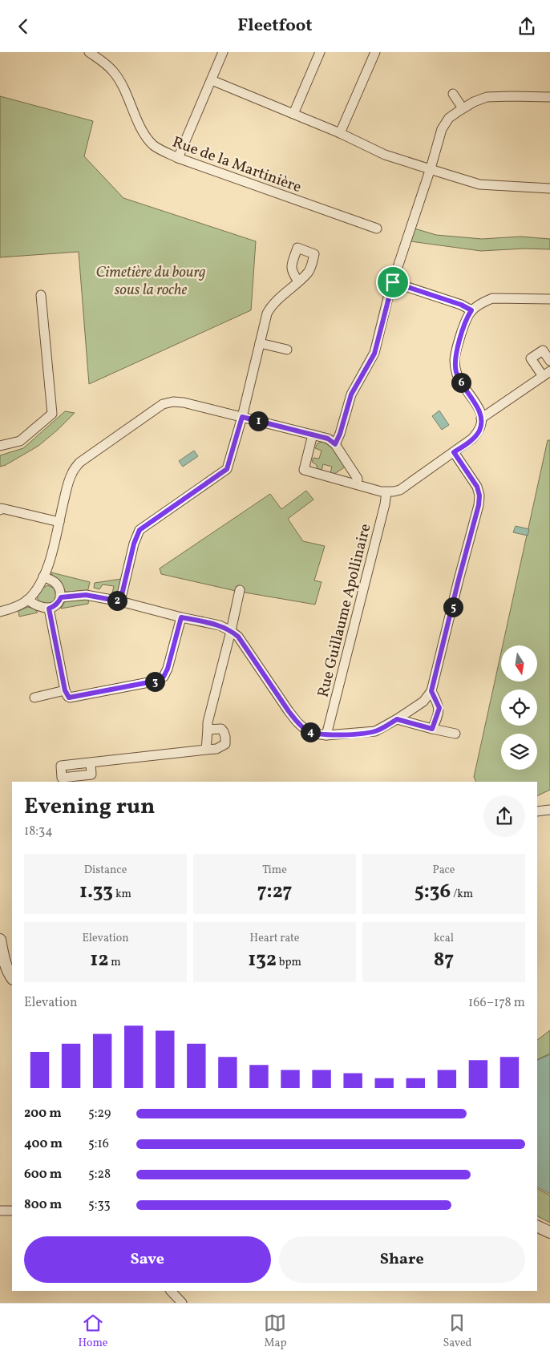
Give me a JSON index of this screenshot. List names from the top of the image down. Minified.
{"streets":{"street":["Rue de la Martinière","Rue Guillaume Apollinaire"]},"parks":["Cimetière du bourg sous la roche"],"north":"bottom","page":{"header":"Fleetfoot","pins":["6","1","2","5","3","4"],"heading":["Evening run","18:34"],"stats":[["Distance","1.33 km"],["Time","7:27"],["Pace","5:36 /km"],["Elevation","12 m"],["Heart rate","132 bpm"],["kcal","87"]],"chart":["Elevation","166–178 m"],"list":[{"name":"200 m","note":"5:29"},{"name":"400 m","note":"5:16"},{"name":"600 m","note":"5:28"},{"name":"800 m","note":"5:33"}],"buttons":["Save","Share"],"tabs":["Home","Map","Saved"]}}
